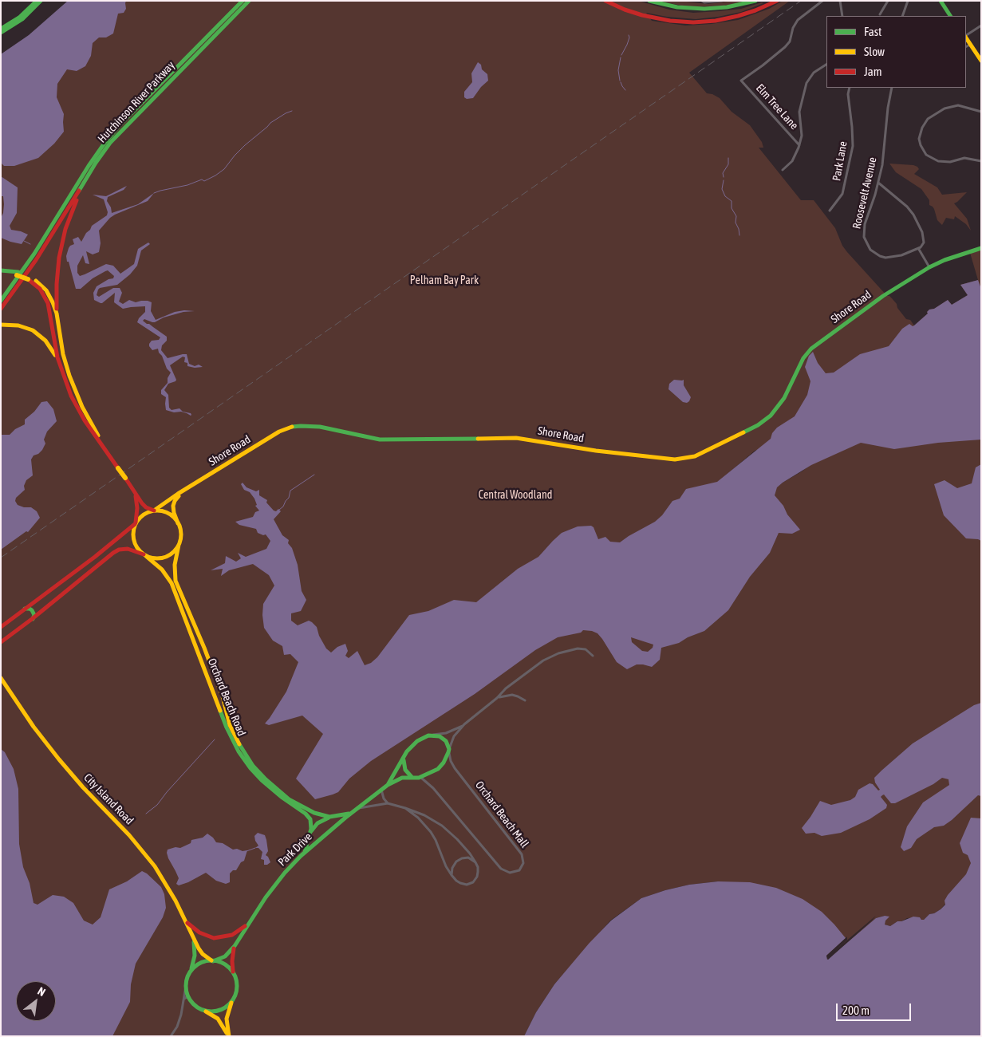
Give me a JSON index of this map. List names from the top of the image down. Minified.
{"streets":{"main road":["Hutchinson River Parkway","Shore Road","Orchard Beach Road","City Island Road","Park Drive"],"street":["Elm Tree Lane","Park Lane","Roosevelt Avenue","Orchard Beach Mall"]},"crossings":[["Shore Road","Orchard Beach Road"],["Orchard Beach Road","Park Drive"],["City Island Road","Park Drive"],["Orchard Beach Mall","Park Drive"]],"parks":["Pelham Bay Park","Central Woodland"],"legend":["Fast","Slow","Jam"],"scale_bar":"200 m","north":"top right"}
